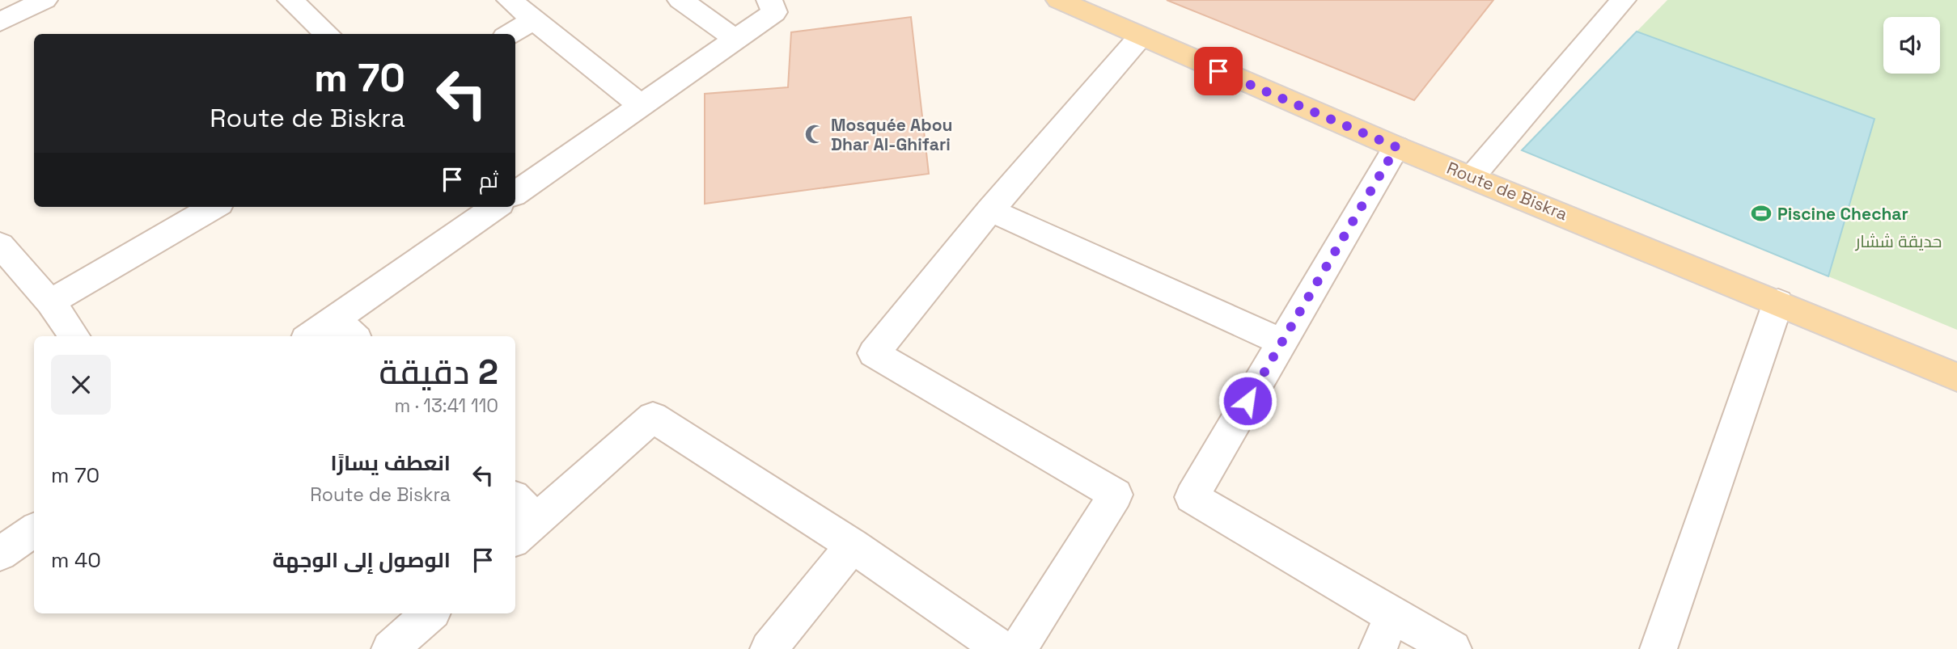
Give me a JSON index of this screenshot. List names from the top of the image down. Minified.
{"streets":{"main road":["Route de Biskra"]},"parks":["حديقة ششار"],"places":{"mosque":["Mosquée Abou Dhar Al-Ghifari"],"sports":["Piscine Chechar"]},"page":{"turn":["70 m","Route de Biskra"],"then":"ثم","heading":["2 دقيقة","110 m · 13:41"],"list":[{"name":"انعطف يسارًا","note":"Route de Biskra","value":"70 m"},{"name":"الوصول إلى الوجهة","value":"40 m"}]}}
